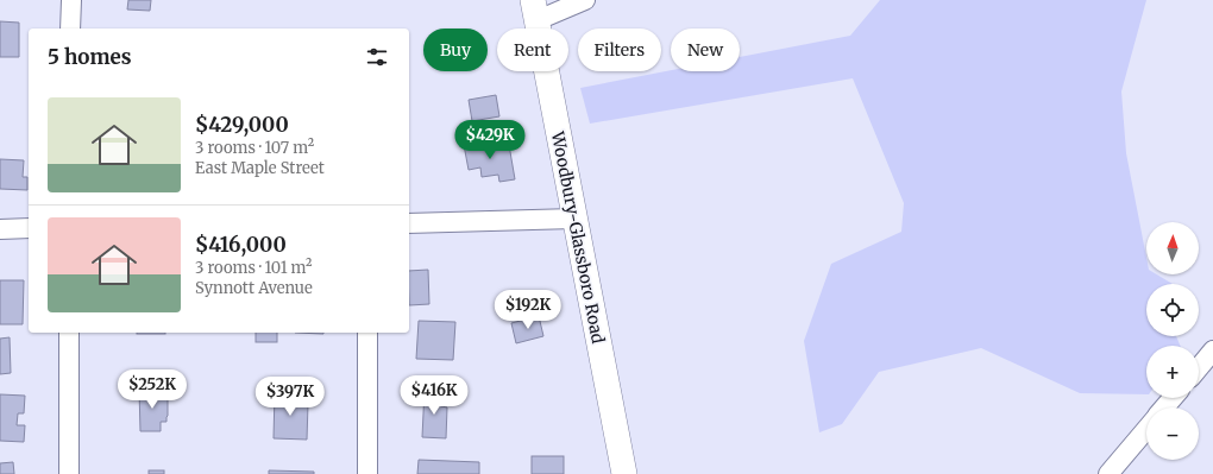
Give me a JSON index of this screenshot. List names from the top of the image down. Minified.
{"streets":{"main road":["Woodbury-Glassboro Road"]},"north":"top","page":{"chip":["Buy","Rent","Filters","New"],"heading":"5 homes","list":[{"name":"$429,000","note":"3 rooms · 107 m² · East Maple Street"},{"name":"$416,000","note":"3 rooms · 101 m² · Synnott Avenue"}],"price":["$429K","$192K","$252K","$416K","$397K"],"map_buttons":["+","−"]}}
